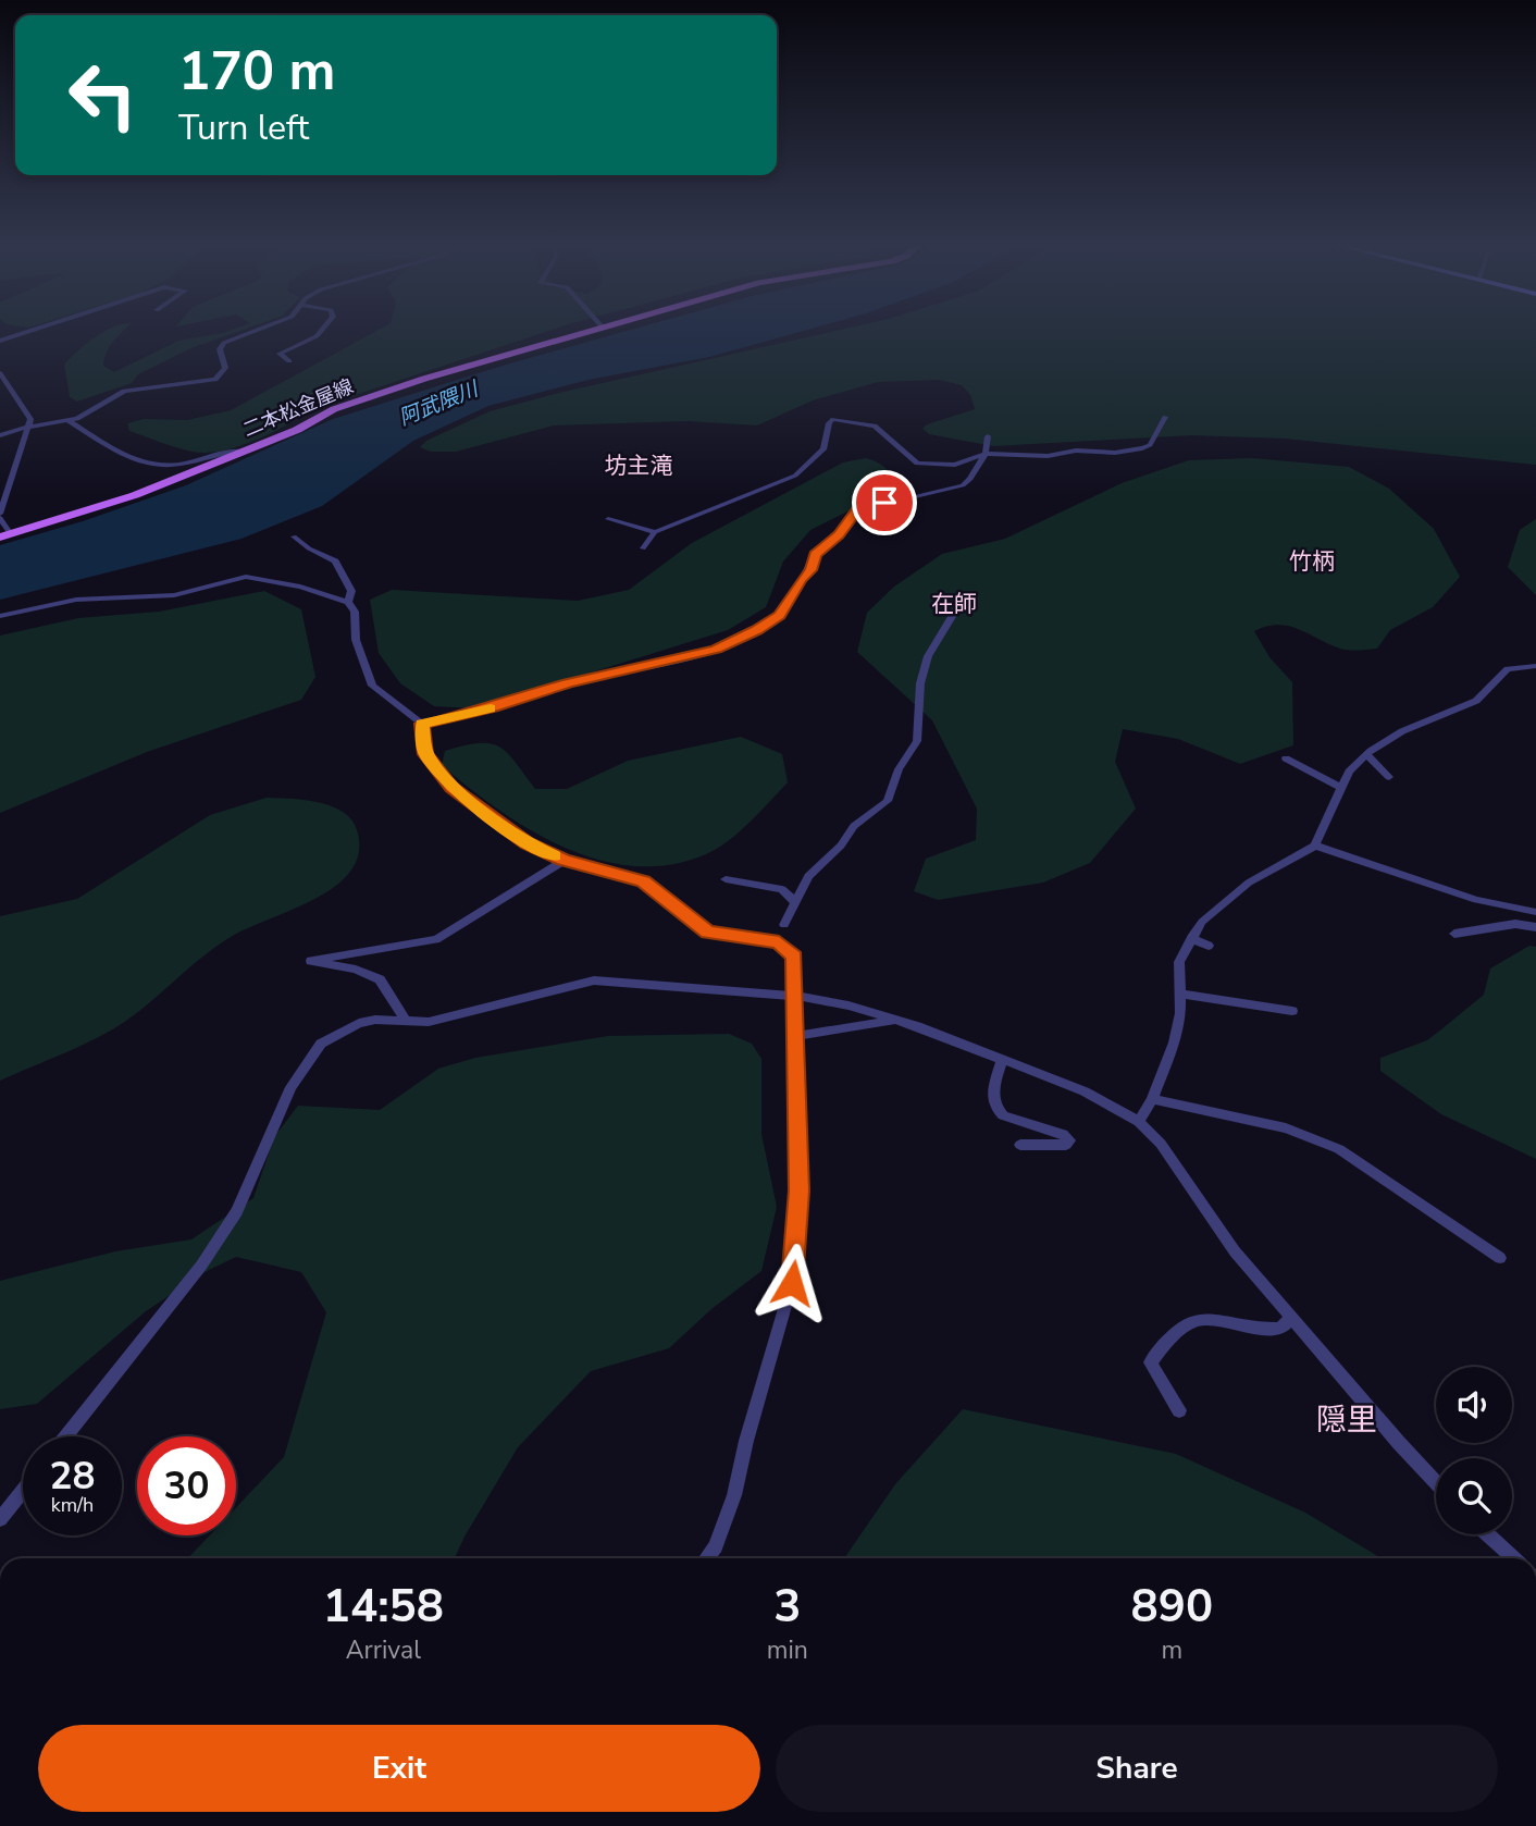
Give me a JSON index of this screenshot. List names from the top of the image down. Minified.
{"streets":{"main road":["二本松金屋線"]},"districts":["坊主滝","竹柄","在師","隠里"],"water":["阿武隈川"],"page":{"turn":["170 m","Turn left"],"speed":"28 km/h","limit":"30","eta":["14:58","Arrival","3","min","890","m"],"buttons":["Exit","Share"]}}
